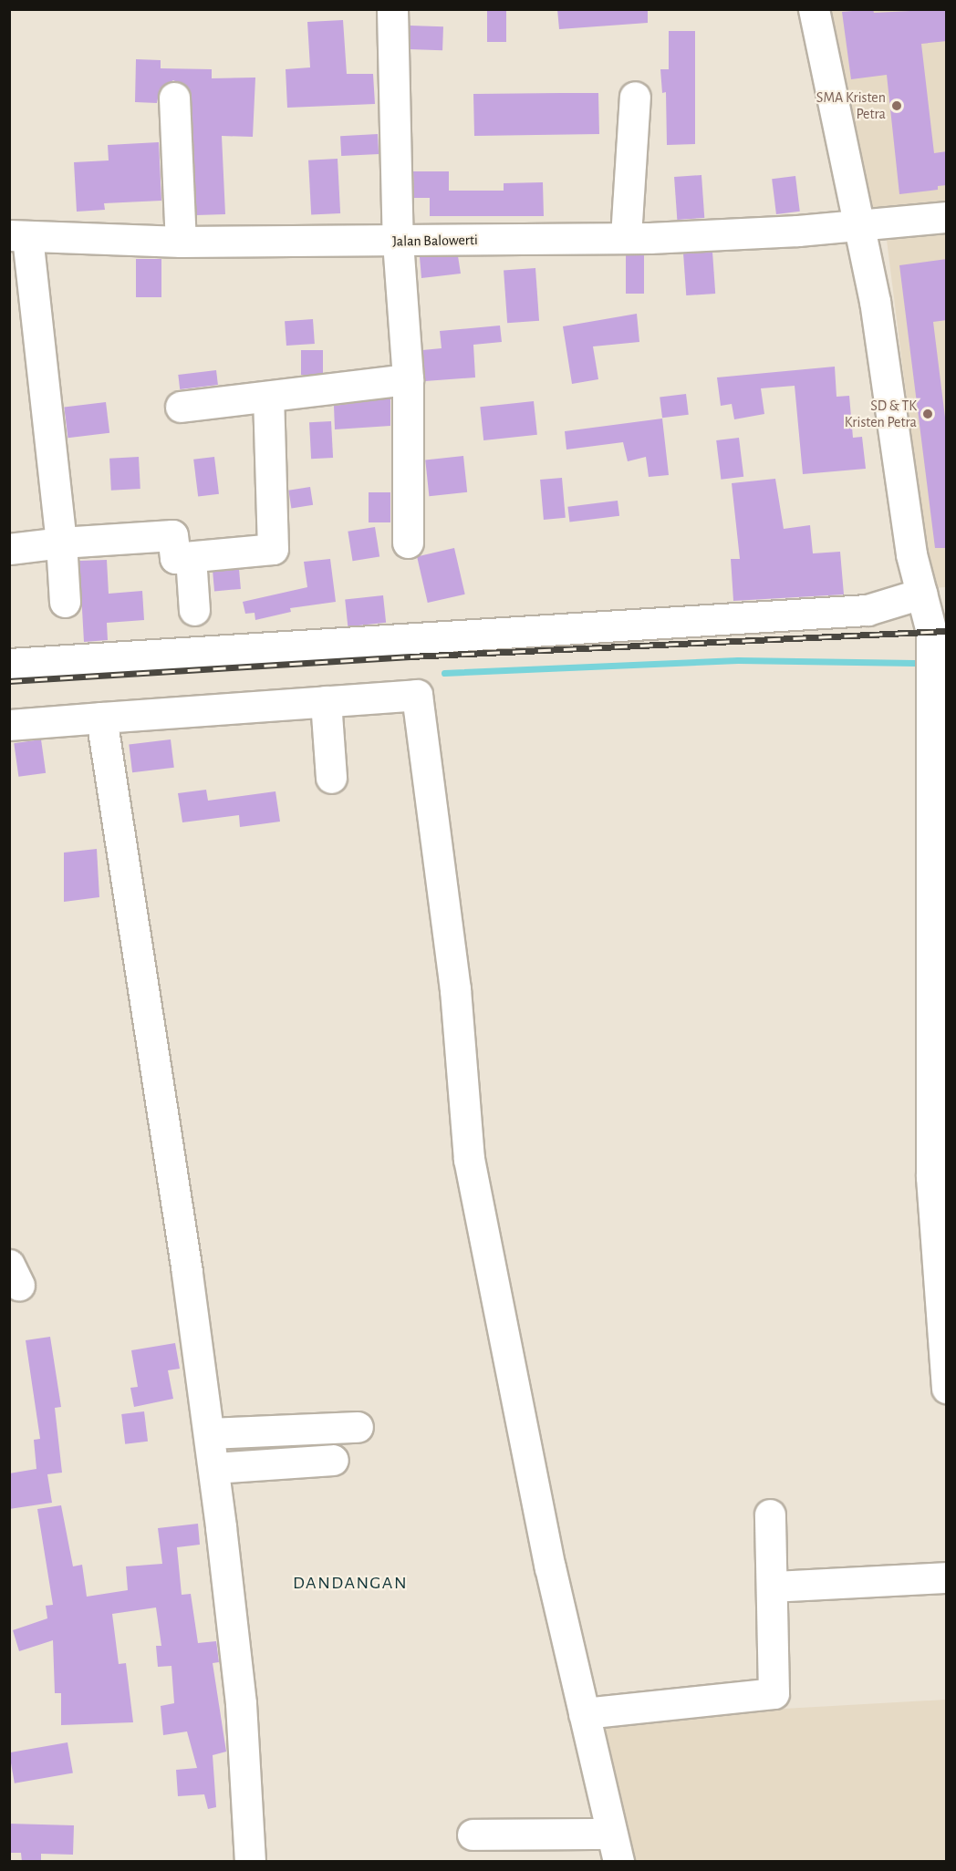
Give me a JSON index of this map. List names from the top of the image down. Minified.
{"streets":{"street":["Jalan Balowerti"]},"districts":["DANDANGAN"],"places":["SMA Kristen Petra","SD & TK Kristen Petra"]}
